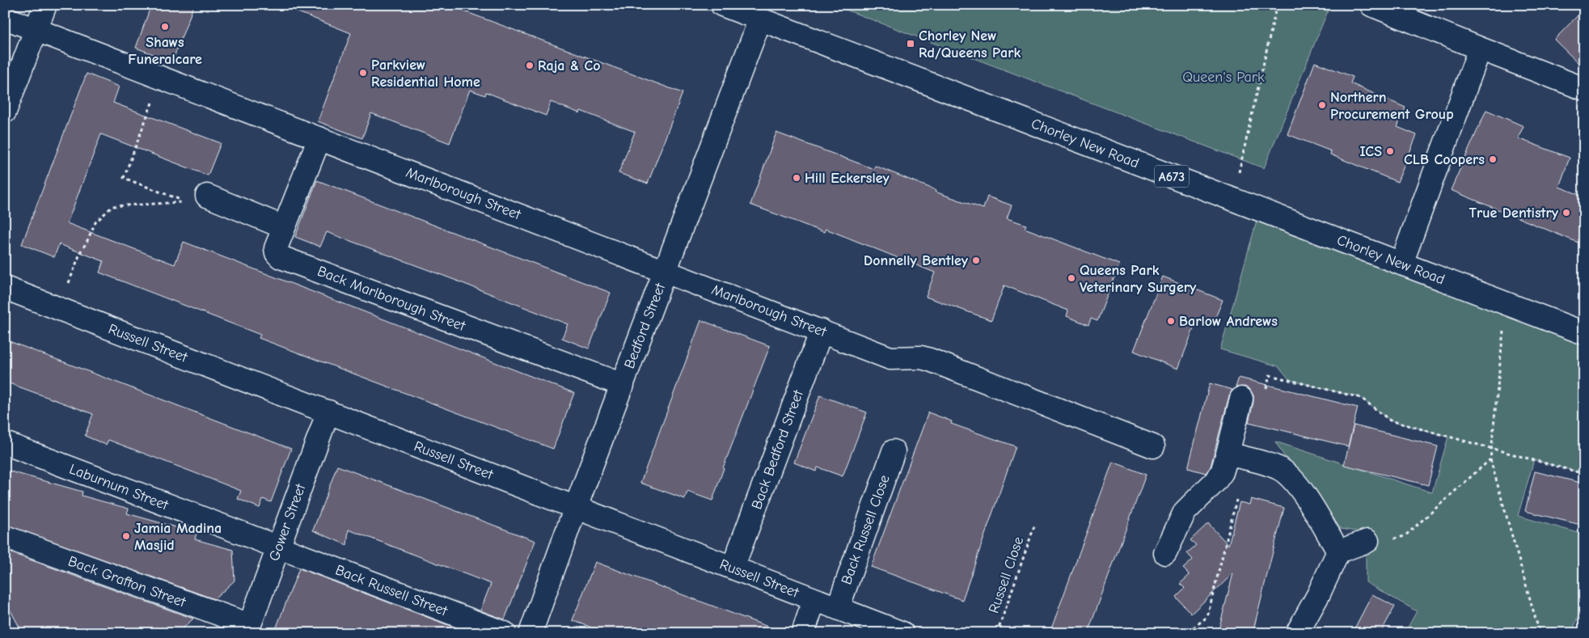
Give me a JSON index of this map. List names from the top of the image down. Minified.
{"streets":{"street":["Chorley New Road","A673","Marlborough Street","Back Marlborough Street","Bedford Street","Russell Street","Back Bedford Street","Laburnum Street","Gower Street","Back Russell Close","Back Grafton Street","Back Russell Street"],"path":["Russell Close"]},"crossings":[["Chorley New Road","Bedford Street"],["Marlborough Street","Back Marlborough Street"],["Marlborough Street","Bedford Street"],["Marlborough Street","Back Bedford Street"],["Back Marlborough Street","Bedford Street"],["Bedford Street","Russell Street"],["Russell Street","Back Bedford Street"],["Russell Street","Gower Street"],["Russell Street","Back Russell Close"],["Laburnum Street","Gower Street"],["Laburnum Street","Back Russell Street"],["Gower Street","Back Grafton Street"],["Gower Street","Back Russell Street"]],"parks":["Queen's Park"],"places":{"other":["Shaws Funeralcare","Raja & Co","Parkview Residential Home","Northern Procurement Group","ICS","CLB Coopers","Hill Eckersley","True Dentistry","Donnelly Bentley","Queens Park Veterinary Surgery","Barlow Andrews","Jamia Madina Masjid"],"transit":["Chorley New Rd/Queens Park"]}}
